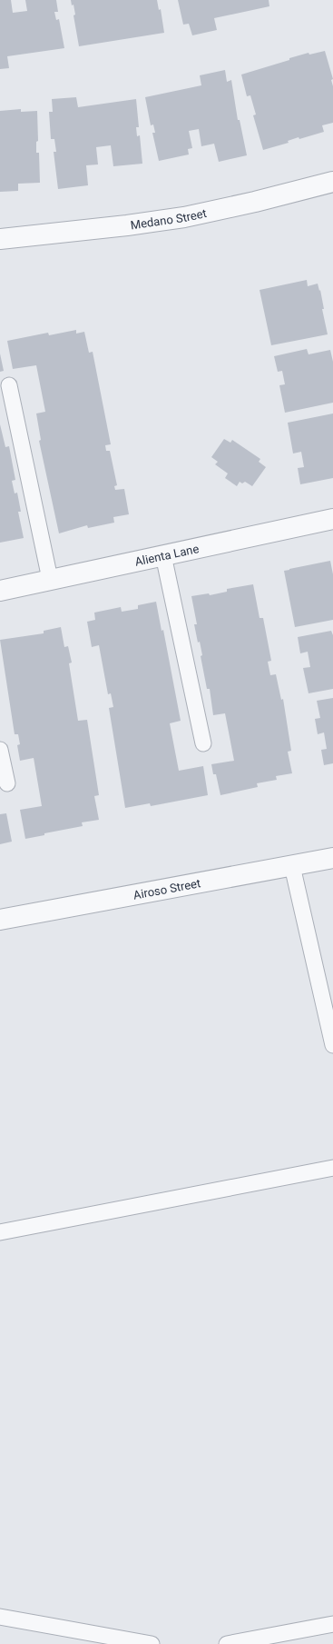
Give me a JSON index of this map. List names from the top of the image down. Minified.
{"streets":{"street":["Medano Street","Alienta Lane","Airoso Street"]}}
